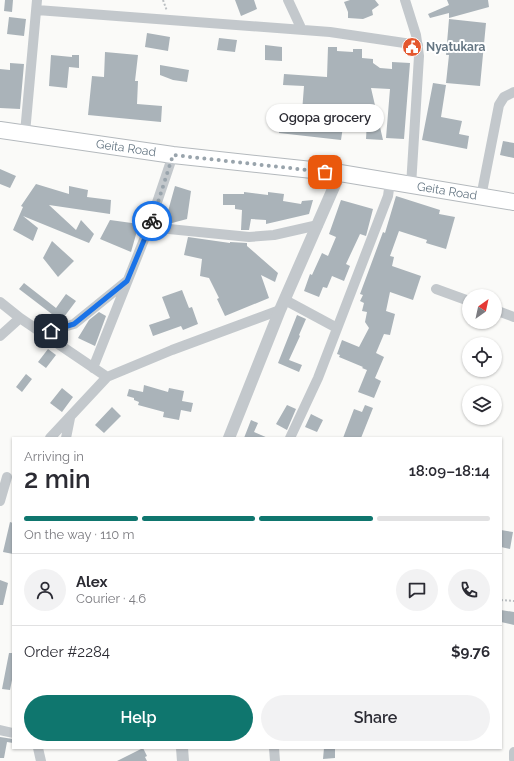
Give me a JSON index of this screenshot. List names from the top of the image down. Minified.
{"streets":{"highway":["Geita Road"]},"places":{"public building":["Nyatukara"],"other":["Ogopa grocery"]},"north":"top right","page":{"bubble":"Ogopa grocery","heading":["2 min","Arriving in","18:09–18:14"],"panel":["Alex","Courier · 4.6","Order #2284","$9.76"],"bar":"On the way · 110 m","buttons":["Help","Share"]}}
